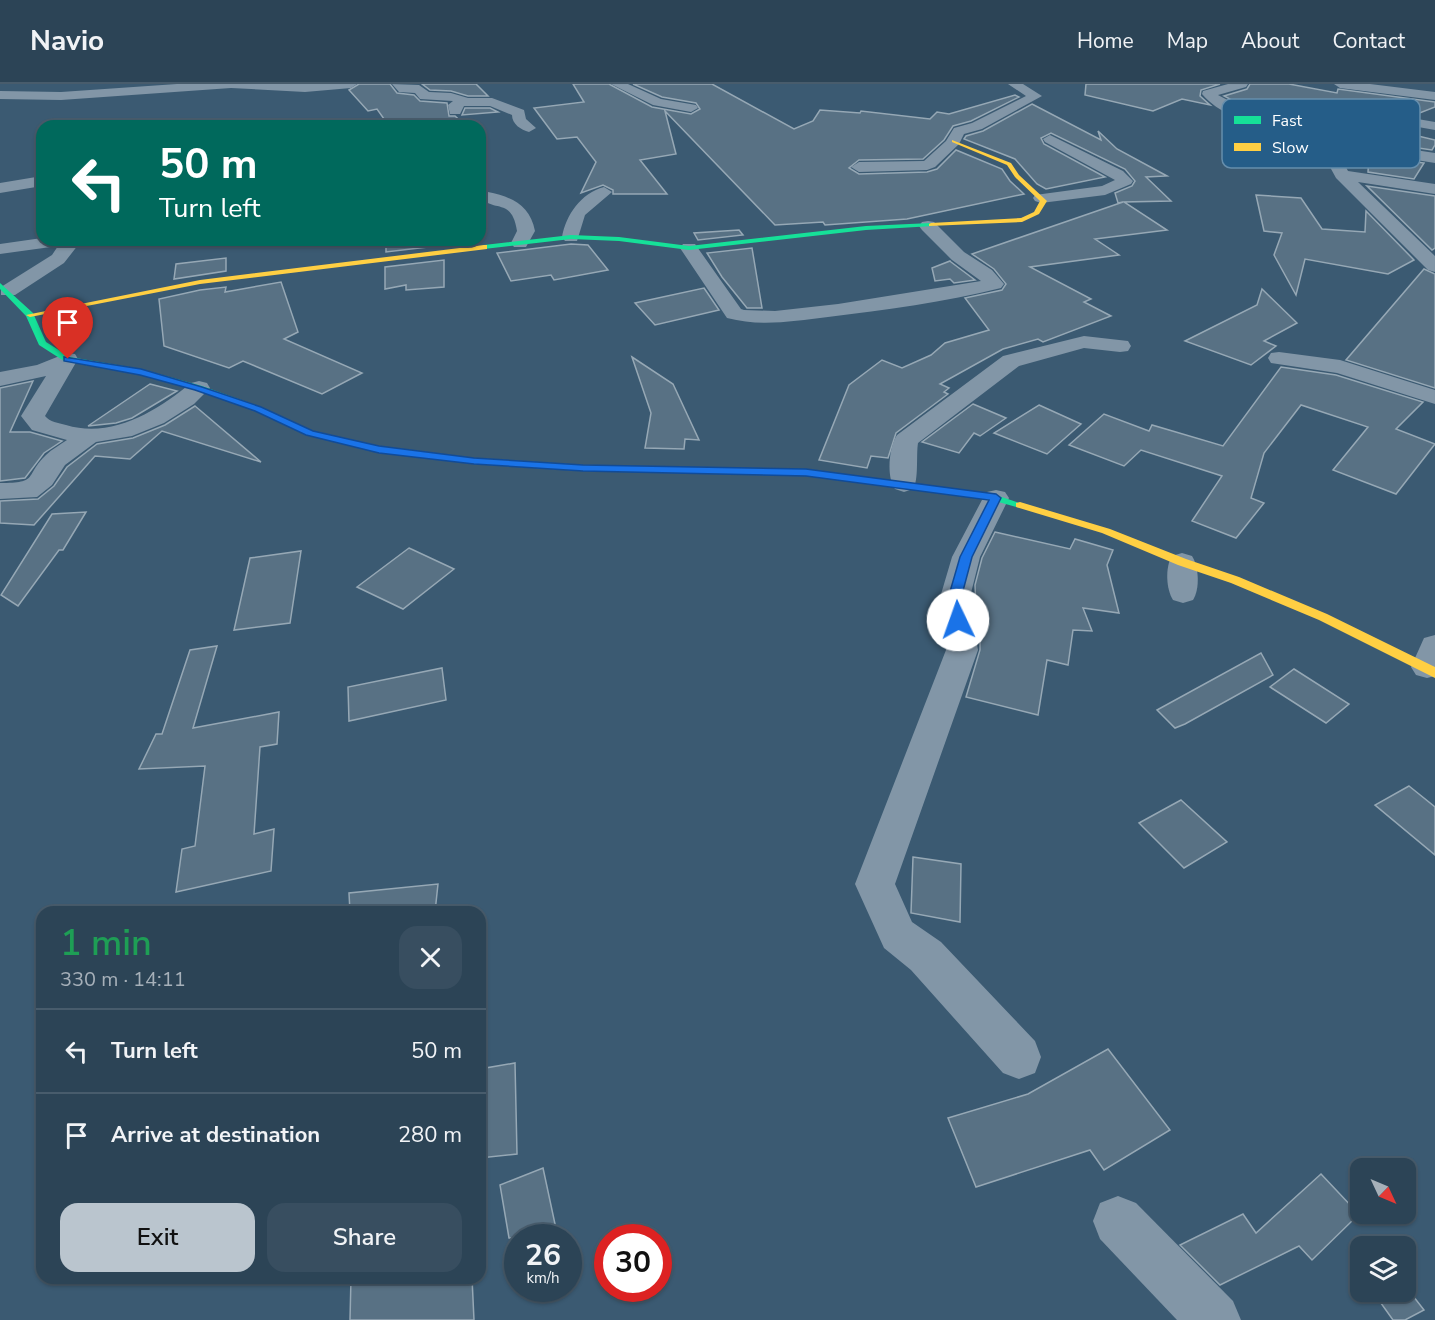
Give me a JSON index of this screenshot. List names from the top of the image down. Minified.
{"legend":["Fast","Slow"],"north":"bottom right","page":{"header":"Navio","nav":["Home","Map","About","Contact"],"turn":["50 m","Turn left"],"heading":["1 min","330 m · 14:11"],"list":[{"name":"Turn left","value":"50 m"},{"name":"Arrive at destination","value":"280 m"}],"buttons":["Exit","Share"],"speed":"26 km/h","limit":"30"}}
